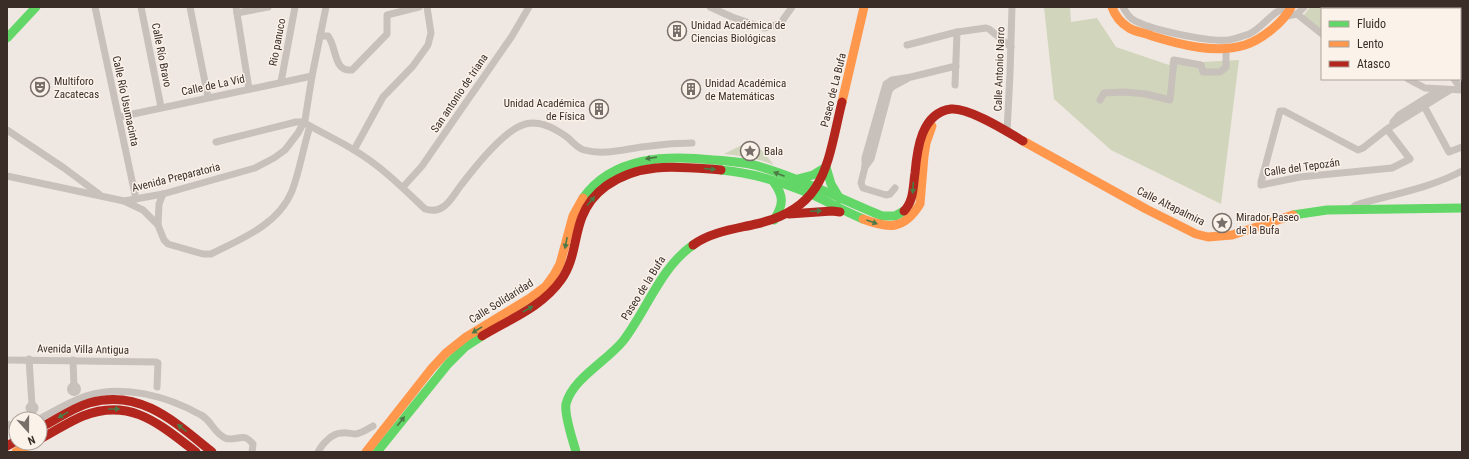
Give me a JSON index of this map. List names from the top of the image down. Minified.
{"streets":{"main road":["Paseo de La Bufa","Calle Altapalmira","Paseo de la Bufa","Calle Solidaridad"],"street":["Rio panuco","Calle Río Bravo","Calle Antonio Narro","Calle de La Vid","San antonio de triana","Calle Río Usumacinta","Calle del Tepozán","Avenida Preparatoria","Avenida Villa Antigua"]},"crossings":[["Rio panuco","Calle de La Vid"],["Calle Río Bravo","Calle de La Vid"],["Calle Antonio Narro","Calle Altapalmira"],["Calle de La Vid","Calle Río Usumacinta"],["Calle de La Vid","Avenida Preparatoria"],["Paseo de La Bufa","Paseo de la Bufa"],["Calle Río Usumacinta","Avenida Preparatoria"],["Paseo de la Bufa","Calle Solidaridad"]],"places":{"building":["Unidad Académica de Ciencias Biológicas","Unidad Académica de Matemáticas","Unidad Académica de Física"],"theatre":["Multiforo Zacatecas"],"place":["Bala","Mirador Paseo de la Bufa"]},"legend":["Fluido","Lento","Atasco"],"north":"bottom"}
